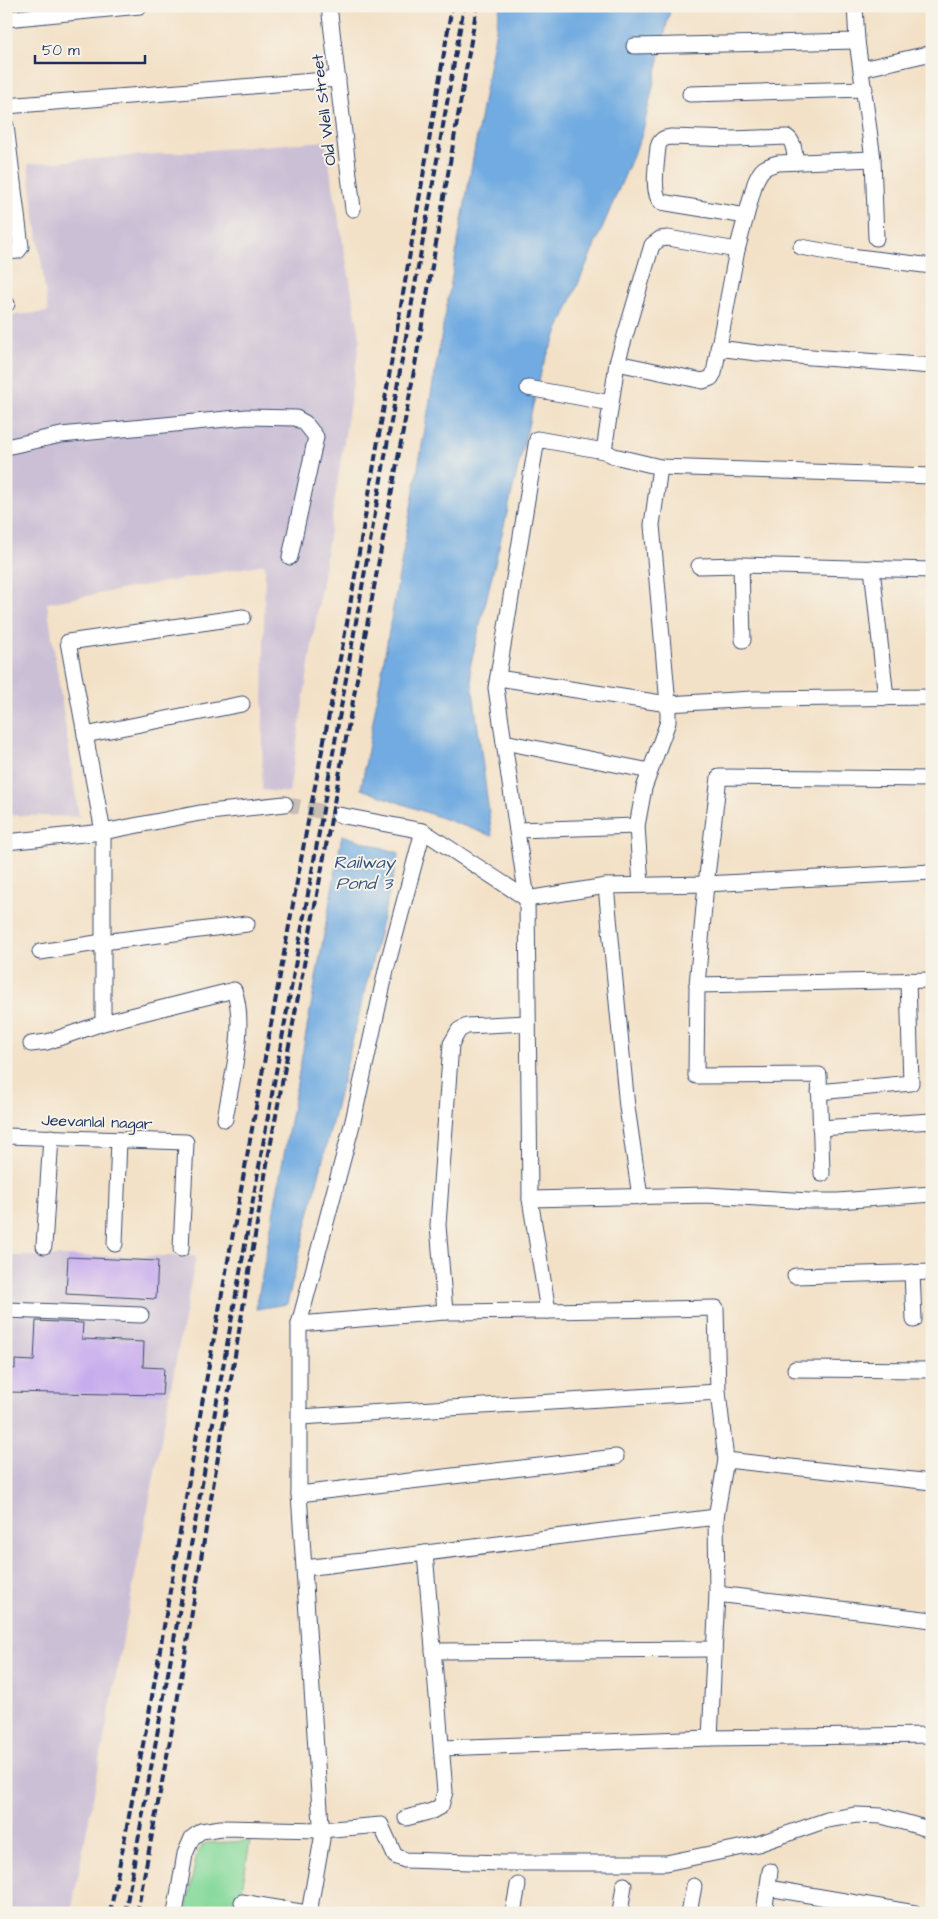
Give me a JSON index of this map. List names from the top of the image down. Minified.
{"streets":{"street":["Old Well Street","Jeevanlal nagar"]},"water":["Railway Pond 3"],"scale_bar":"50 m"}
